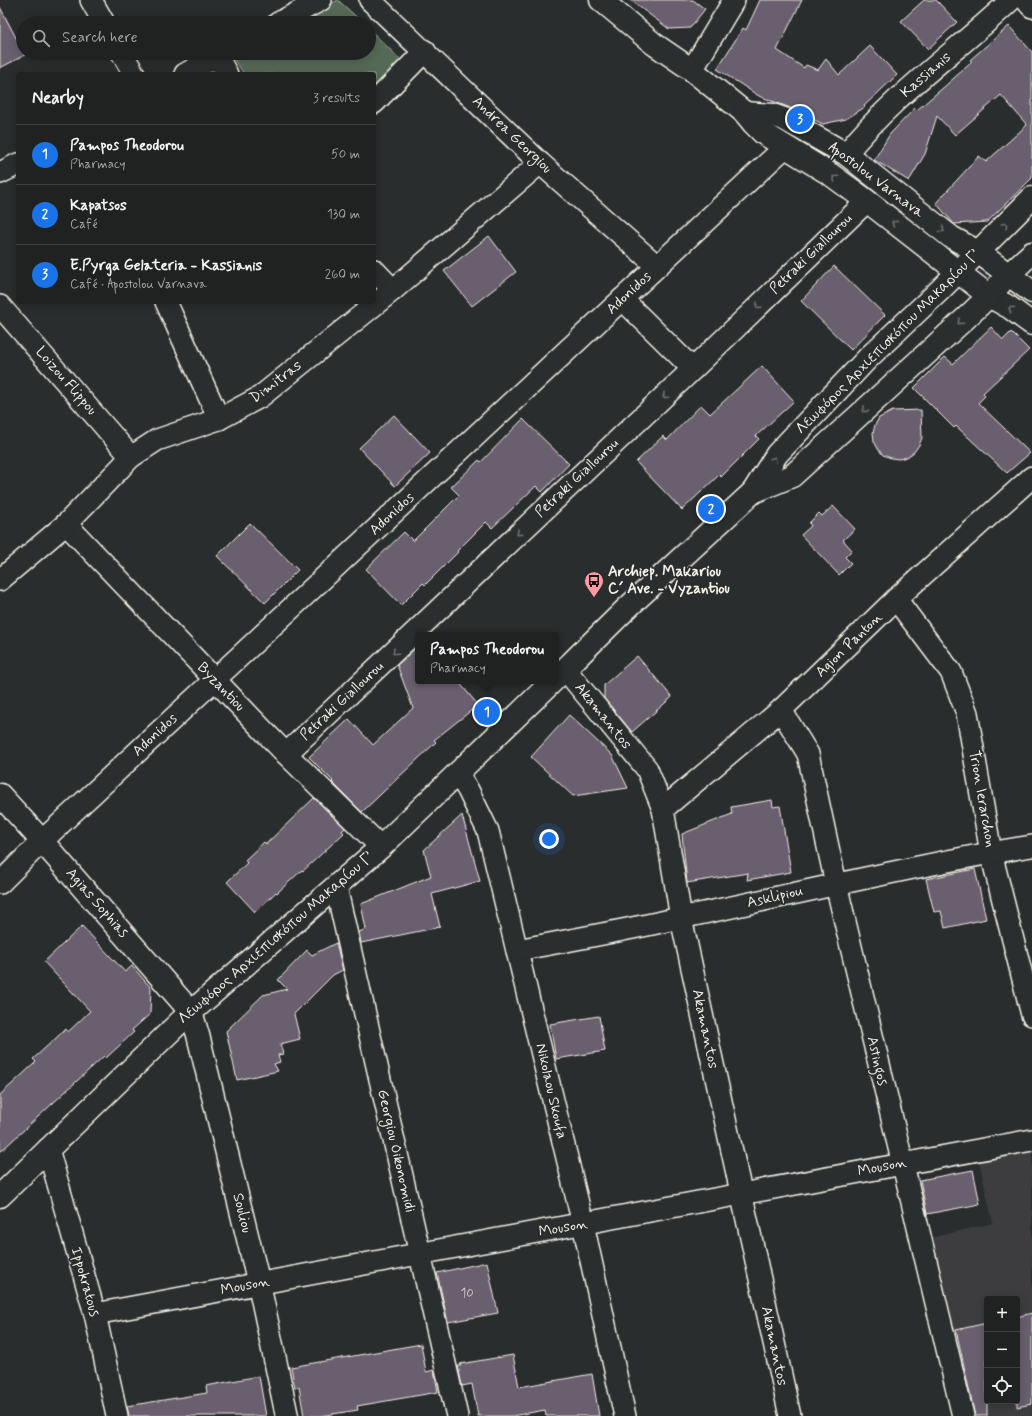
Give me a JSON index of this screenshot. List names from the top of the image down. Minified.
{"streets":{"main road":["Apostolou Varnava","Λεωφόρος Αρχιεπισκόπου Μακαρίου Γ’","Agias Sophias","Souliou"],"street":["Kassianis","Andrea Georgiou","Petraki Giallourou","Adonidos","Loizou Flippou","Dimitras","Agion Panton","Byzantiou","Akamantos","Trion Ierarchon","Asklipiou","Astingos","Nikolaou Skoufa","Georgiou Oikonomidi","Mouson","Ippokratous"]},"crossings":[["Kassianis","Apostolou Varnava"],["Andrea Georgiou","Adonidos"],["Andrea Georgiou","Dimitras"],["Apostolou Varnava","Petraki Giallourou"],["Apostolou Varnava","Adonidos"],["Apostolou Varnava","Λεωφόρος Αρχιεπισκόπου Μακαρίου Γ’"],["Petraki Giallourou","Byzantiou"],["Adonidos","Byzantiou"],["Adonidos","Agias Sophias"],["Λεωφόρος Αρχιεπισκόπου Μακαρίου Γ’","Byzantiou"],["Λεωφόρος Αρχιεπισκόπου Μακαρίου Γ’","Agias Sophias"],["Λεωφόρος Αρχιεπισκόπου Μακαρίου Γ’","Nikolaou Skoufa"],["Λεωφόρος Αρχιεπισκόπου Μακαρίου Γ’","Georgiou Oikonomidi"],["Λεωφόρος Αρχιεπισκόπου Μακαρίου Γ’","Souliou"],["Λεωφόρος Αρχιεπισκόπου Μακαρίου Γ’","Ippokratous"],["Loizou Flippou","Dimitras"],["Dimitras","Byzantiou"],["Agion Panton","Akamantos"],["Agion Panton","Trion Ierarchon"],["Agion Panton","Astingos"],["Akamantos","Asklipiou"],["Akamantos","Mouson"],["Trion Ierarchon","Asklipiou"],["Asklipiou","Astingos"],["Asklipiou","Nikolaou Skoufa"],["Agias Sophias","Souliou"],["Astingos","Mouson"],["Nikolaou Skoufa","Mouson"],["Georgiou Oikonomidi","Mouson"],["Mouson","Souliou"],["Mouson","Ippokratous"]],"one_way":["Petraki Giallourou"],"places":{"bus stop":["Archiep. Makariou C´ Ave. - Vyzantiou"]},"house_numbers":["10"],"page":{"search":"Search here","heading":["Nearby","3 results"],"pins":["3","2","1"],"list":[{"mark":"1","name":"Pampos Theodorou","note":"Pharmacy","value":"50 m"},{"mark":"2","name":"Kapatsos","note":"Café","value":"130 m"},{"mark":"3","name":"E.Pyrga Gelateria - Kassianis","note":"Café · Apostolou Varnava","value":"260 m"}],"popup":["Pampos Theodorou","Pharmacy"],"map_buttons":["+","−"]}}
